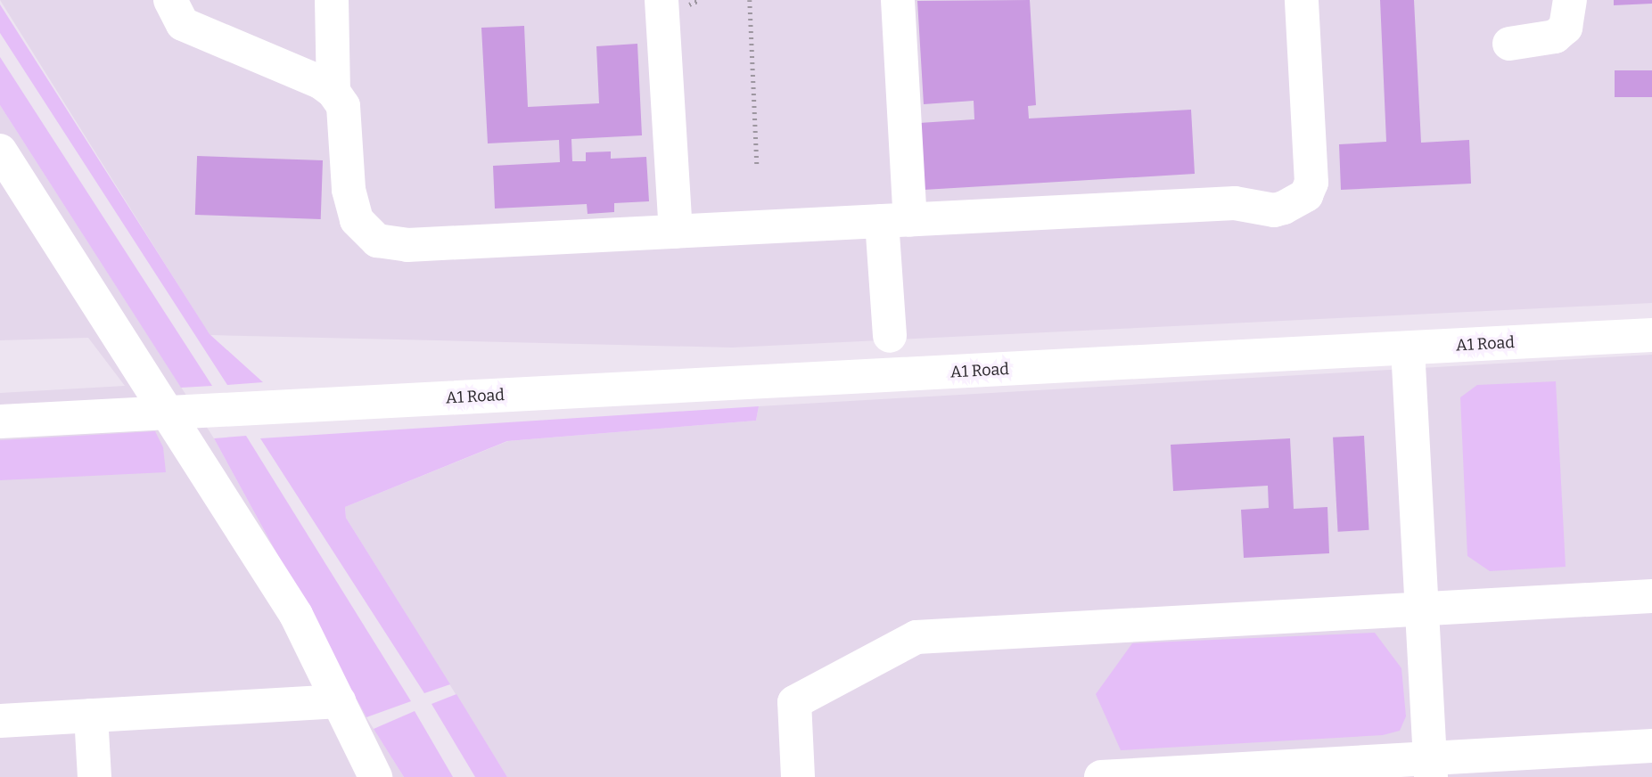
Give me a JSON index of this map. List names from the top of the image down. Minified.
{"streets":{"lane":["A1 Road"]}}
